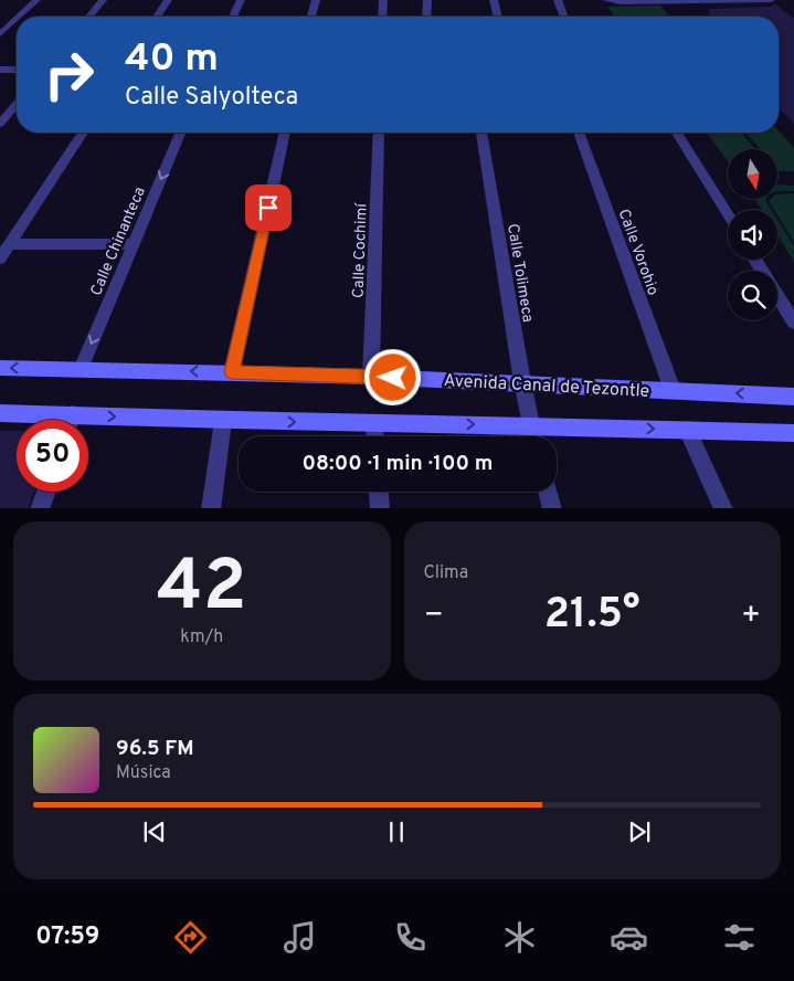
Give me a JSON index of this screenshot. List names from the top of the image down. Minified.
{"streets":{"main road":["Avenida Canal de Tezontle"],"street":["Calle Chinanteca","Calle Cochimí","Calle Vorohio","Calle Tolimeca"]},"crossings":[["Calle Chinanteca","Avenida Canal de Tezontle"],["Calle Cochimí","Avenida Canal de Tezontle"],["Calle Vorohio","Avenida Canal de Tezontle"],["Calle Tolimeca","Avenida Canal de Tezontle"]],"north":"bottom","page":{"turn":["40 m","Calle Salyolteca"],"limit":"50","trip":"08:00 · 1 min · 100 m","tile":[["42","km/h"],"Clima"],"heat":["−","21.5°","+"],"song":["96.5 FM","Música"],"tabs":"07:59"}}
